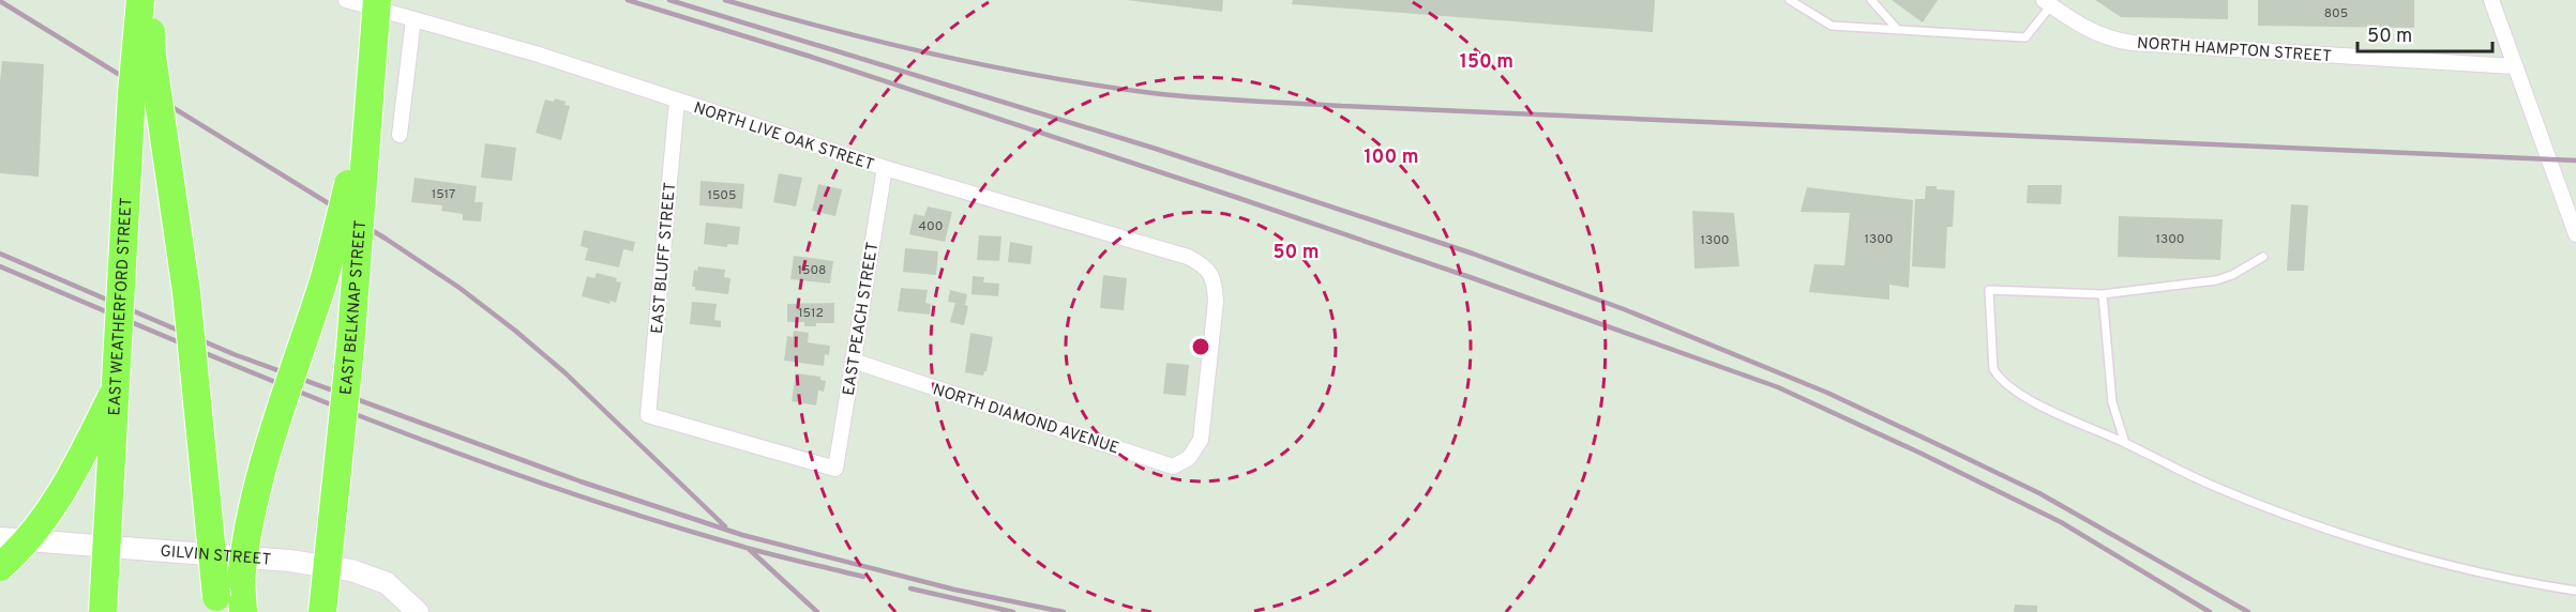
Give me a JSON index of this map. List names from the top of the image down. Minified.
{"streets":{"highway":["EAST WEATHERFORD STREET","EAST BELKNAP STREET"],"main road":["GILVIN STREET"],"street":["NORTH HAMPTON STREET","NORTH LIVE OAK STREET","EAST BLUFF STREET","EAST PEACH STREET","NORTH DIAMOND AVENUE"]},"crossings":[["NORTH LIVE OAK STREET","EAST BLUFF STREET"],["NORTH LIVE OAK STREET","EAST PEACH STREET"],["NORTH LIVE OAK STREET","NORTH DIAMOND AVENUE"],["EAST BLUFF STREET","EAST PEACH STREET"],["EAST PEACH STREET","NORTH DIAMOND AVENUE"]],"house_numbers":["805","1517","1505","400","1300","1300","1300","1508","1512"],"scale_bar":"50 m","rings":["150 m","100 m","50 m"]}
